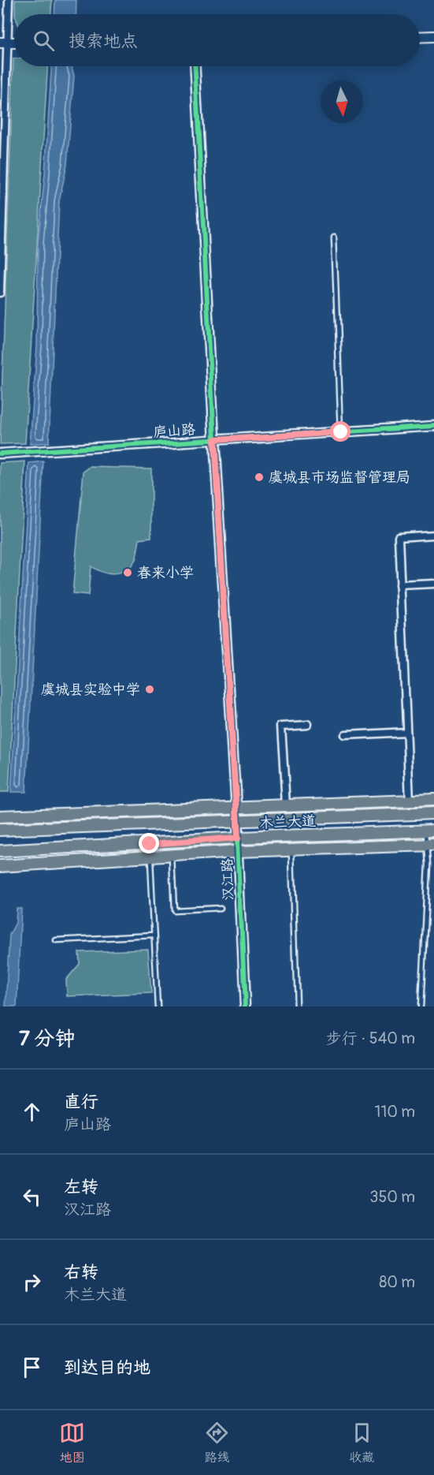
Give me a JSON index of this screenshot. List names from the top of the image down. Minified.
{"streets":{"main road":["木兰大道"],"street":["庐山路","汉江路"]},"crossings":[["庐山路","汉江路"],["木兰大道","汉江路"]],"places":["虞城县市场监督管理局","春来小学","虞城县实验中学"],"north":"bottom","page":{"search":"搜索地点","heading":["7 分钟","步行 · 540 m"],"list":[["直行","庐山路","110 m"],["左转","汉江路","350 m"],["右转","木兰大道","80 m"],"到达目的地"],"nav":["地图","路线","收藏"]}}
